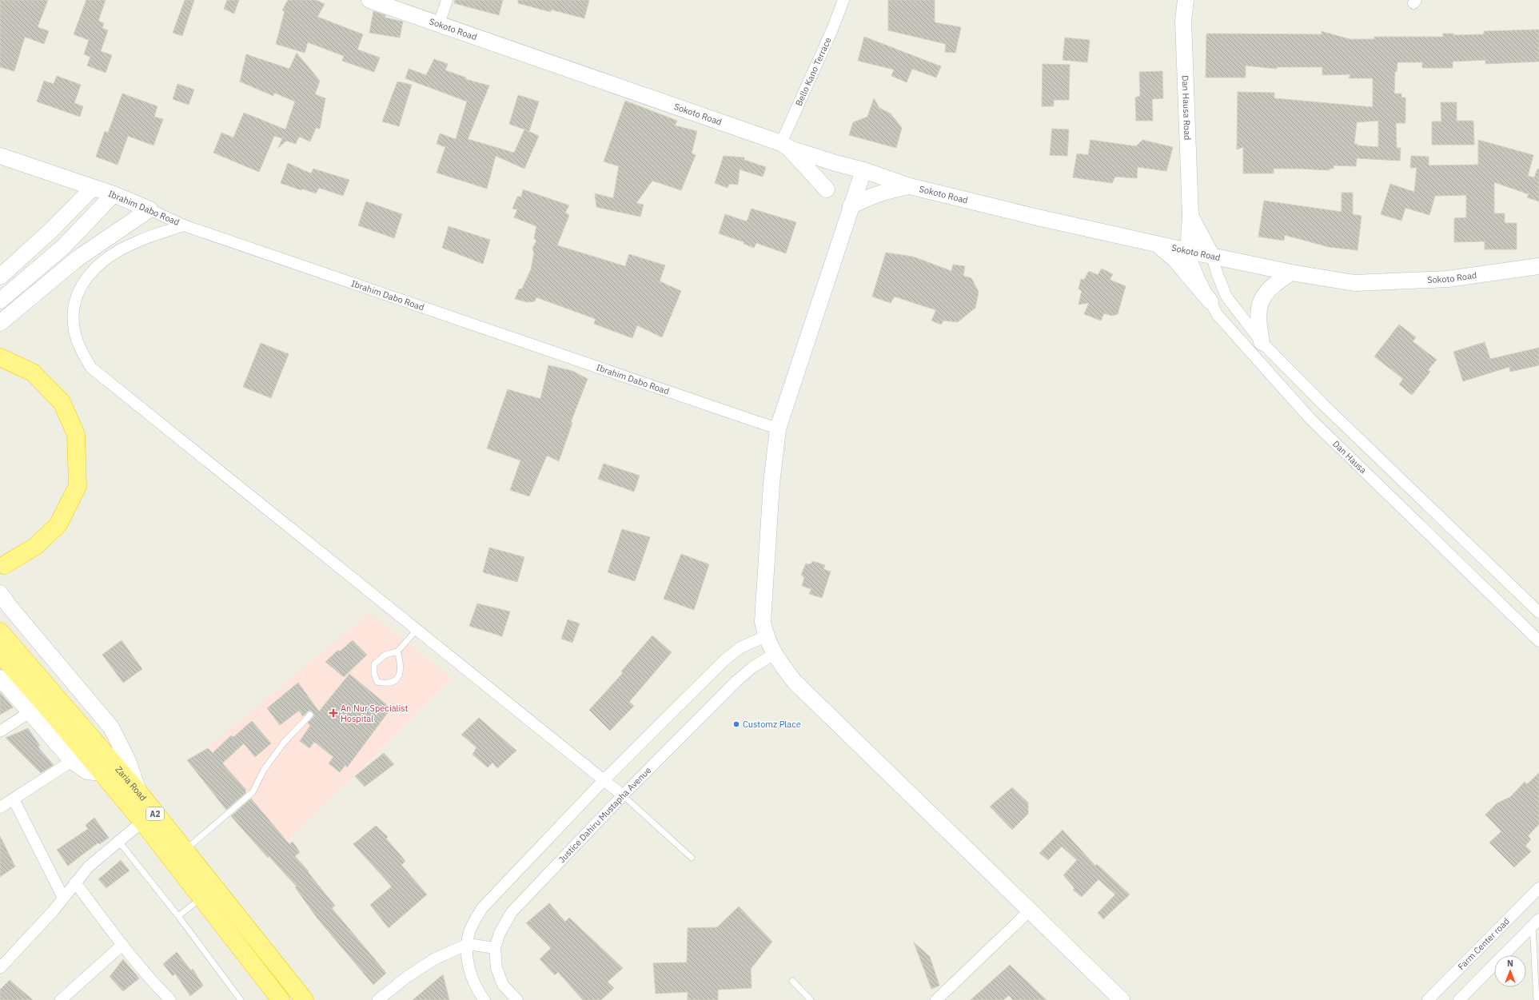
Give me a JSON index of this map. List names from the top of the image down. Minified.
{"streets":{"highway":["Zaria Road","A2"],"street":["Sokoto Road","Bello Kano Terrace","Dan Hausa Road","Ibrahim Dabo Road","Dan Hausa","Justice Dahiru Mustapha Avenue","Farm Center road"]},"crossings":[["Sokoto Road","Bello Kano Terrace"],["Sokoto Road","Dan Hausa Road"],["Sokoto Road","Dan Hausa"],["Dan Hausa Road","Dan Hausa"]],"places":{"health":["An Nur Specialist Hospital"],"other":["Customz Place"]},"north":"top"}
